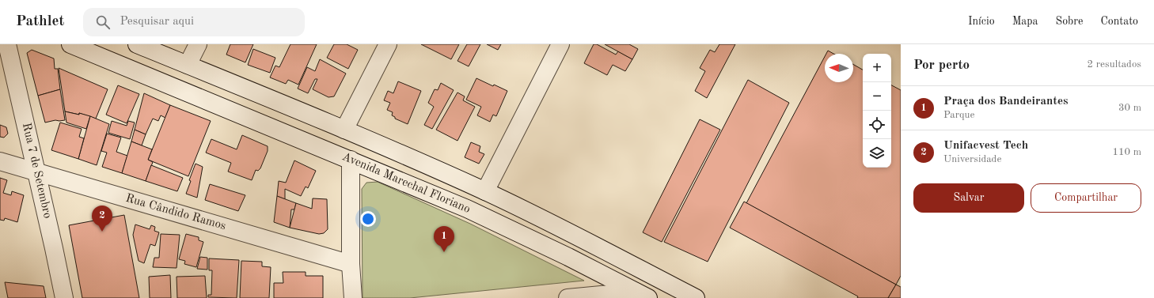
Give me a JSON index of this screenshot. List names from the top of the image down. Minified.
{"streets":{"main road":["Rua 7 de Setembro","Avenida Marechal Floriano","Rua Cândido Ramos"]},"crossings":[["Rua 7 de Setembro","Rua Cândido Ramos"]],"north":"left","page":{"header":"Pathlet","search":"Pesquisar aqui","nav":["Início","Mapa","Sobre","Contato"],"heading":["Por perto","2 resultados"],"map_buttons":["+","−"],"list":[{"mark":"1","name":"Praça dos Bandeirantes","note":"Parque","value":"30 m"},{"mark":"2","name":"Unifacvest Tech","note":"Universidade","value":"110 m"}],"buttons":["Salvar","Compartilhar"],"pins":["2","1"]}}
